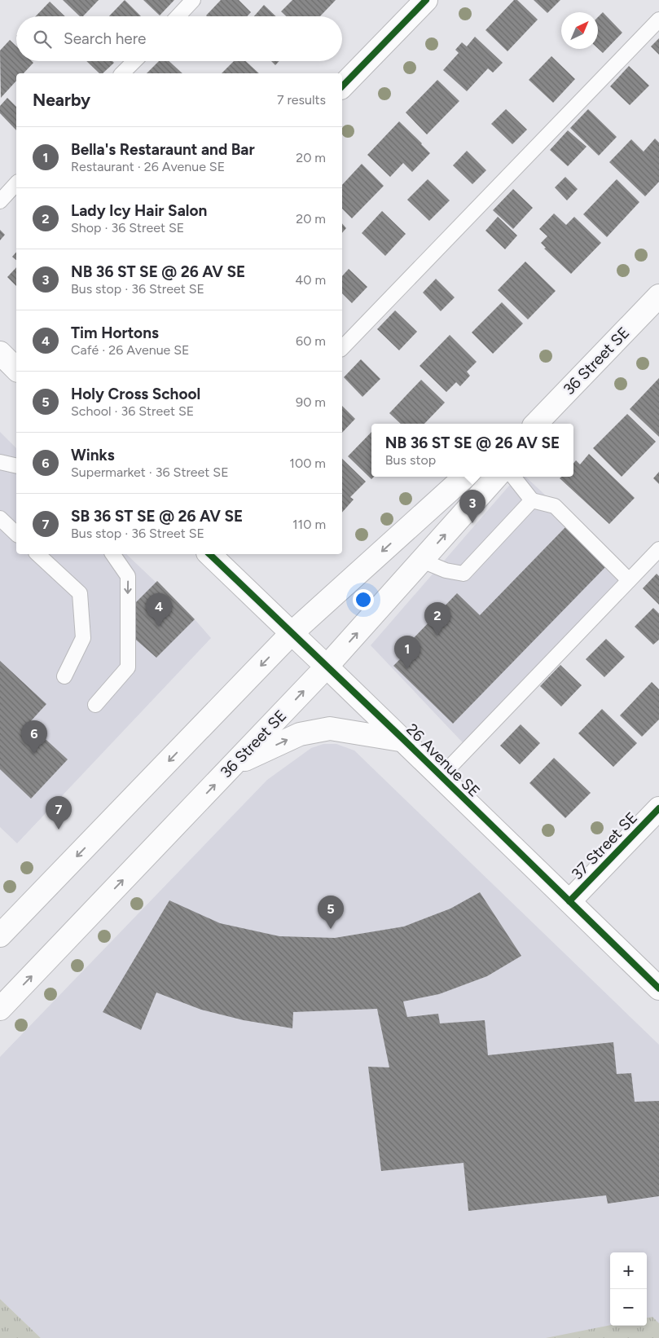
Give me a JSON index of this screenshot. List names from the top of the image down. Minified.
{"streets":{"main road":["36 Street SE","26 Avenue SE","37 Street SE"]},"crossings":[["36 Street SE","26 Avenue SE"],["26 Avenue SE","37 Street SE"]],"north":"top right","page":{"search":"Search here","heading":["Nearby","7 results"],"list":[{"mark":"1","name":"Bella's Restaraunt and Bar","note":"Restaurant · 26 Avenue SE","value":"20 m"},{"mark":"2","name":"Lady Icy Hair Salon","note":"Shop · 36 Street SE","value":"20 m"},{"mark":"3","name":"NB 36 ST SE @ 26 AV SE","note":"Bus stop · 36 Street SE","value":"40 m"},{"mark":"4","name":"Tim Hortons","note":"Café · 26 Avenue SE","value":"60 m"},{"mark":"5","name":"Holy Cross School","note":"School · 36 Street SE","value":"90 m"},{"mark":"6","name":"Winks","note":"Supermarket · 36 Street SE","value":"100 m"},{"mark":"7","name":"SB 36 ST SE @ 26 AV SE","note":"Bus stop · 36 Street SE","value":"110 m"}],"popup":["NB 36 ST SE @ 26 AV SE","Bus stop"],"pins":["3","4","2","1","6","7","5"],"map_buttons":["+","−"]}}
